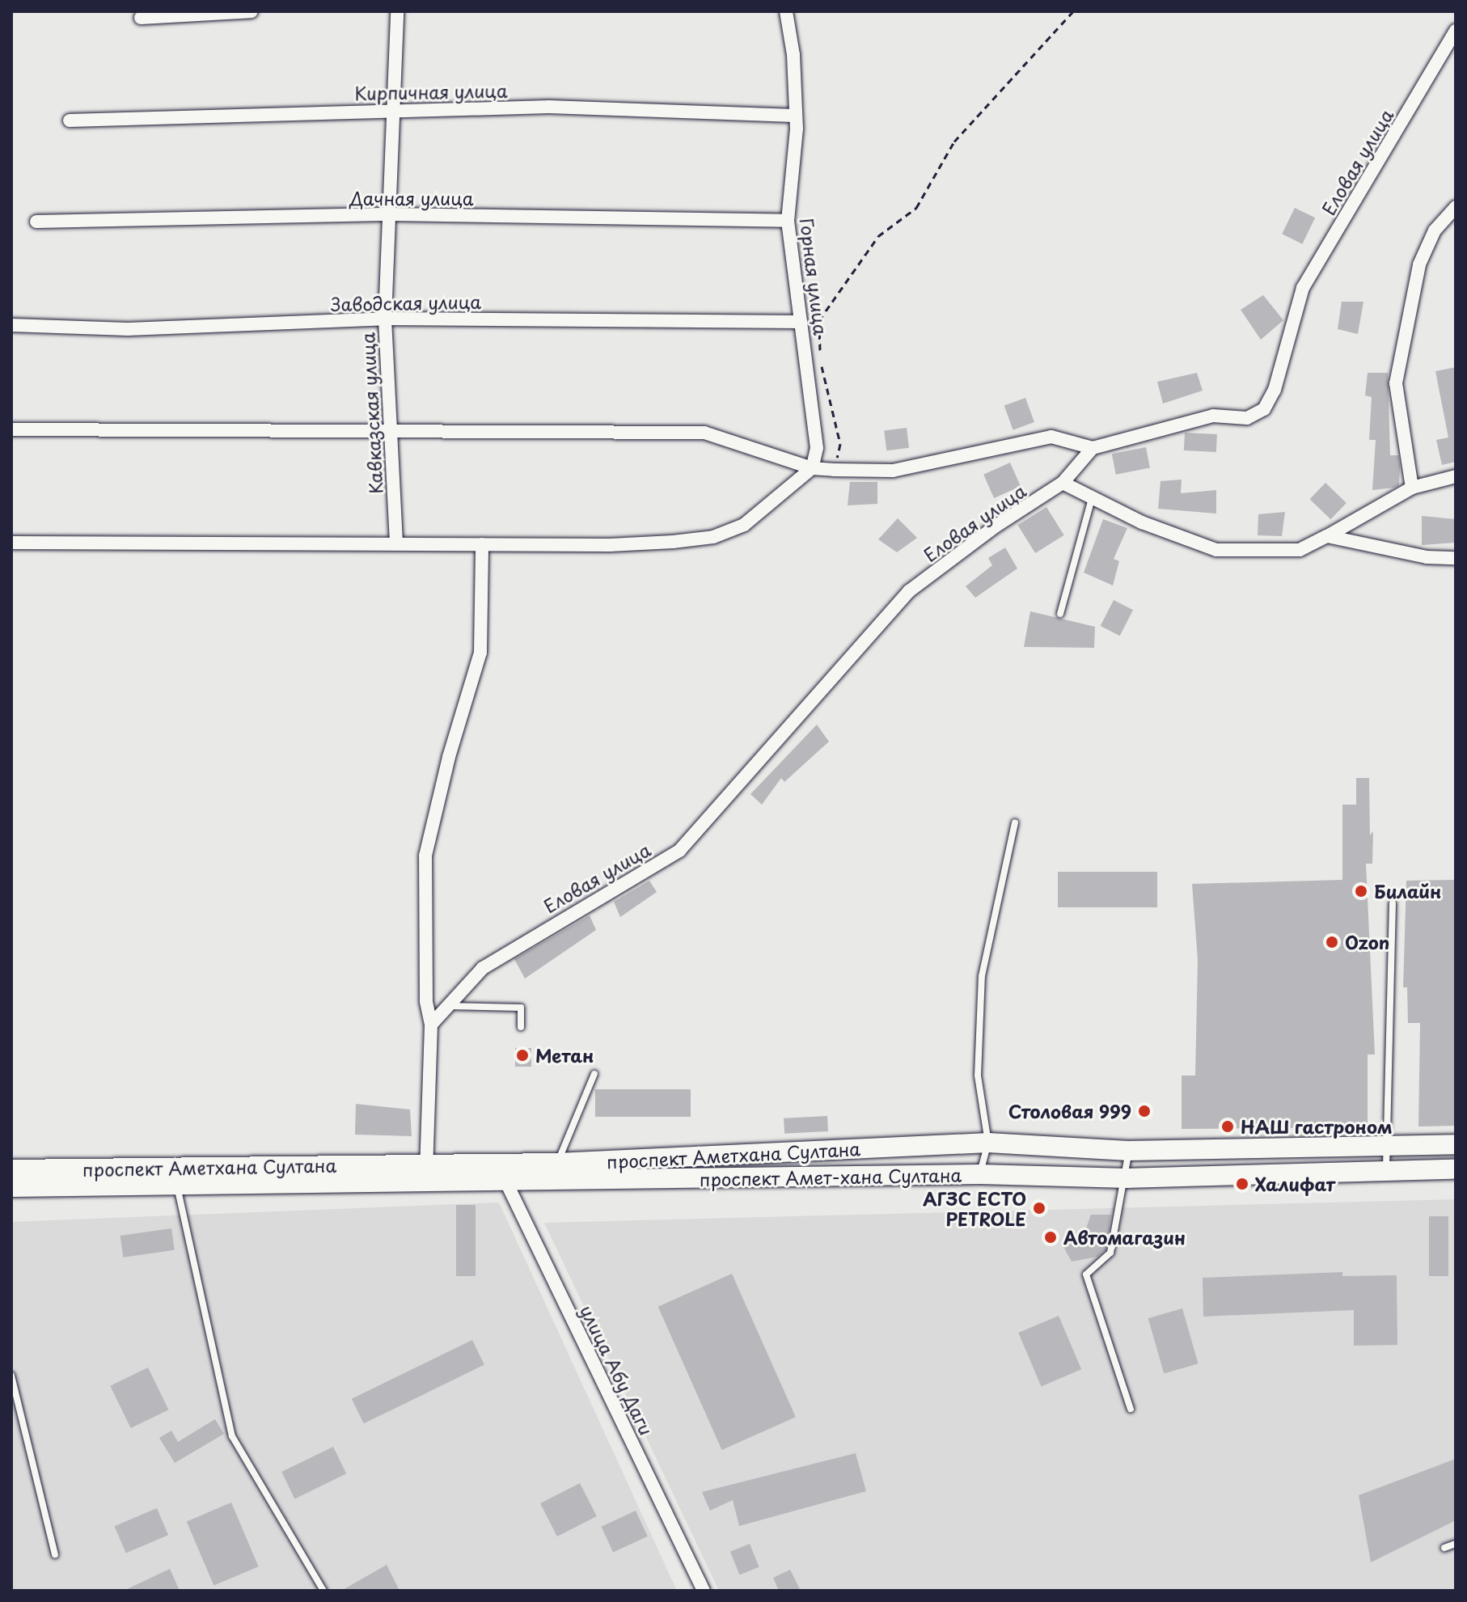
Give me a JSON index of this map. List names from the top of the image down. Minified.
{"streets":{"main road":["проспект Аметхана Султана","проспект Амет-хана Султана"],"street":["Кирпичная улица","Еловая улица","Дачная улица","Горная улица","Заводская улица","Кавказская улица","улица Абу Даги"]},"crossings":[["Кирпичная улица","Горная улица"],["Кирпичная улица","Кавказская улица"],["Дачная улица","Горная улица"],["Дачная улица","Кавказская улица"],["Горная улица","Заводская улица"],["Заводская улица","Кавказская улица"],["проспект Аметхана Султана","проспект Амет-хана Султана"],["проспект Аметхана Султана","улица Абу Даги"],["проспект Амет-хана Султана","улица Абу Даги"]],"places":["Билайн","Ozon","Метан","Столовая 999","НАШ гастроном","Халифат","АГЗС ECTO PETROLE","Автомагазин"]}
